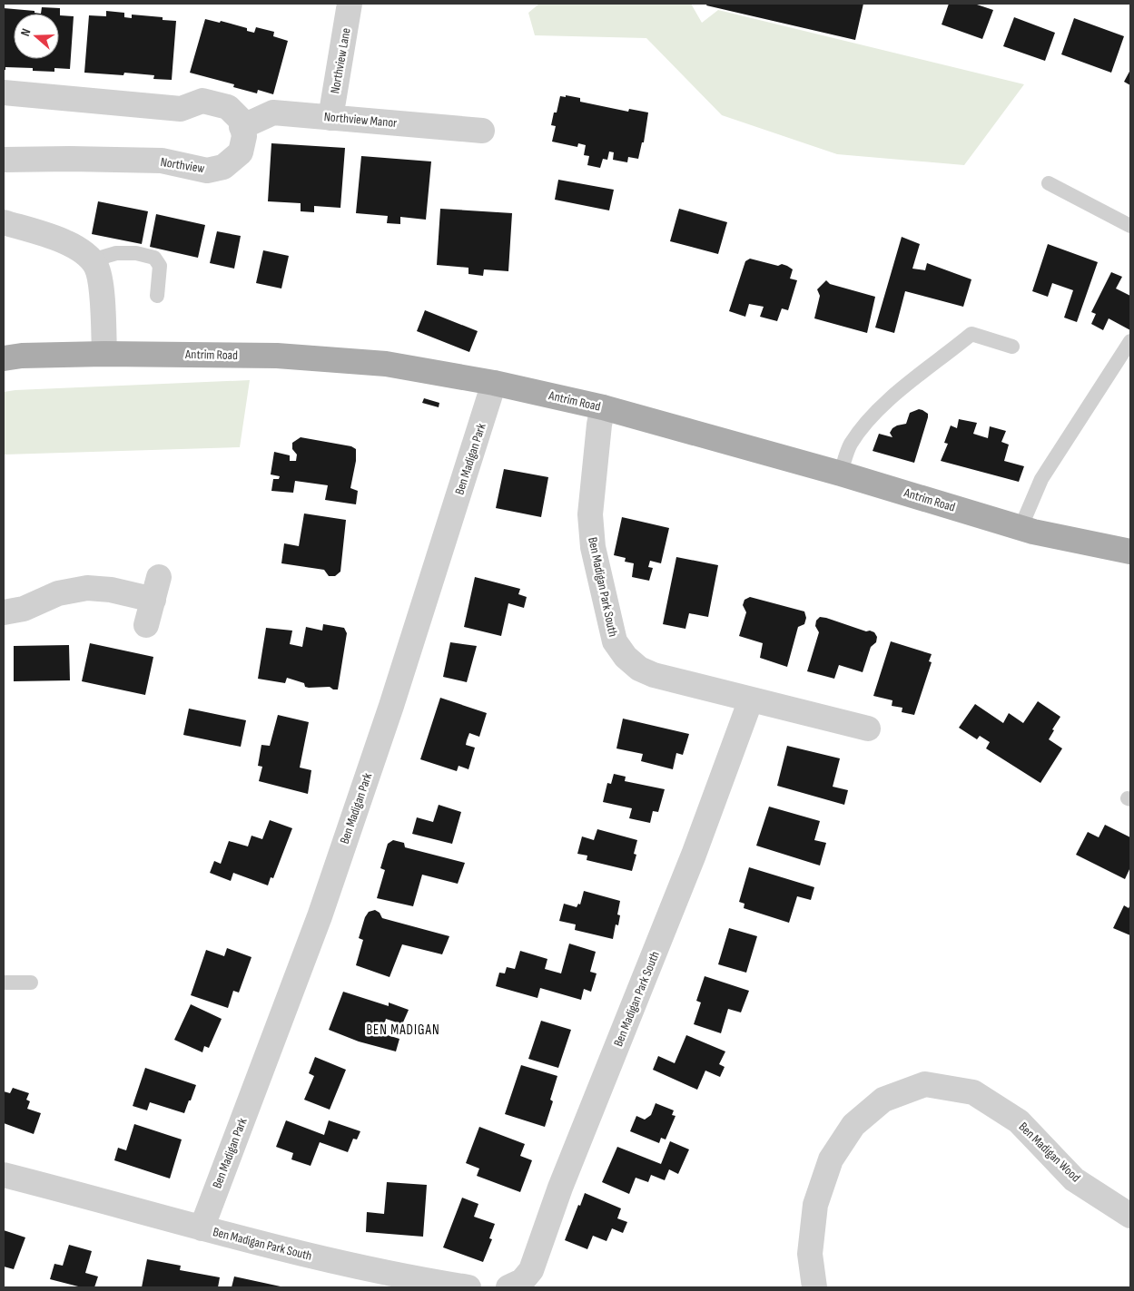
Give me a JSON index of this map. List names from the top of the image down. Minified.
{"streets":{"main road":["Antrim Road"],"street":["Northview Lane","Northview Manor","Northview","Ben Madigan Park","Ben Madigan Park South","Ben Madigan Wood"]},"crossings":[["Northview Lane","Northview Manor"],["Northview Manor","Northview"],["Antrim Road","Ben Madigan Park"],["Antrim Road","Ben Madigan Park South"],["Ben Madigan Park","Ben Madigan Park South"]],"districts":["BEN MADIGAN"],"north":"left"}
